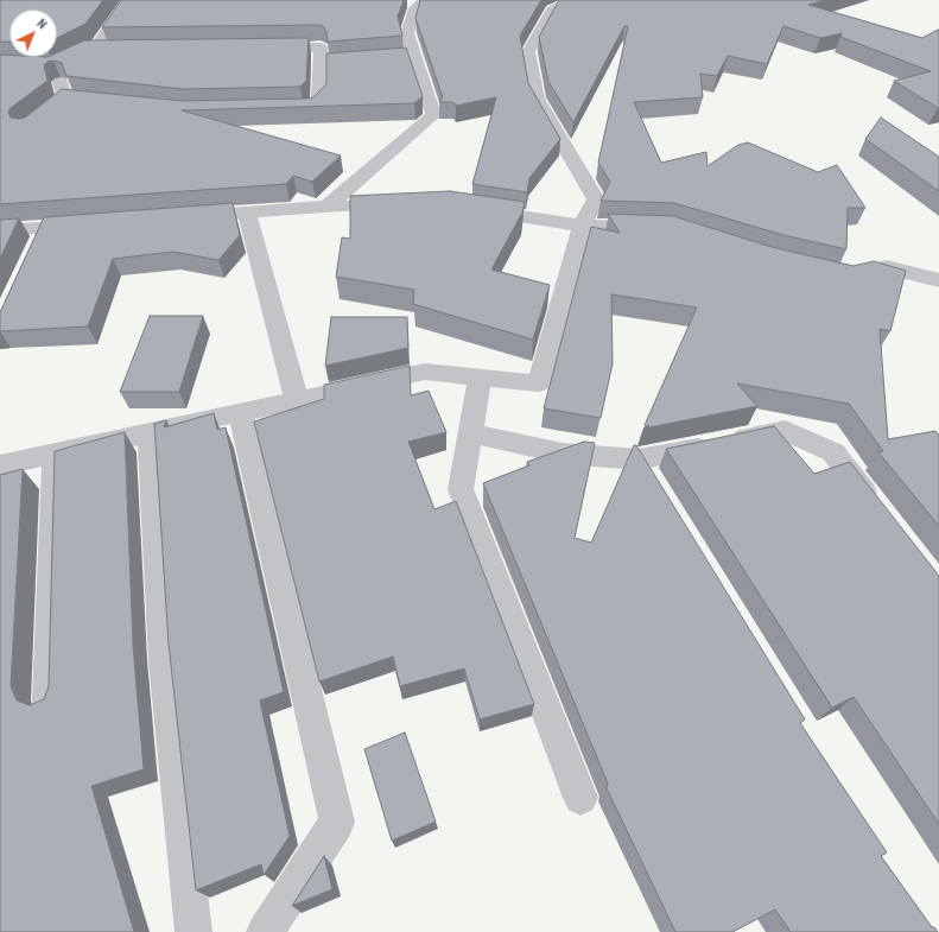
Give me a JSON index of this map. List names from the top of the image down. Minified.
{"north":"top right"}
